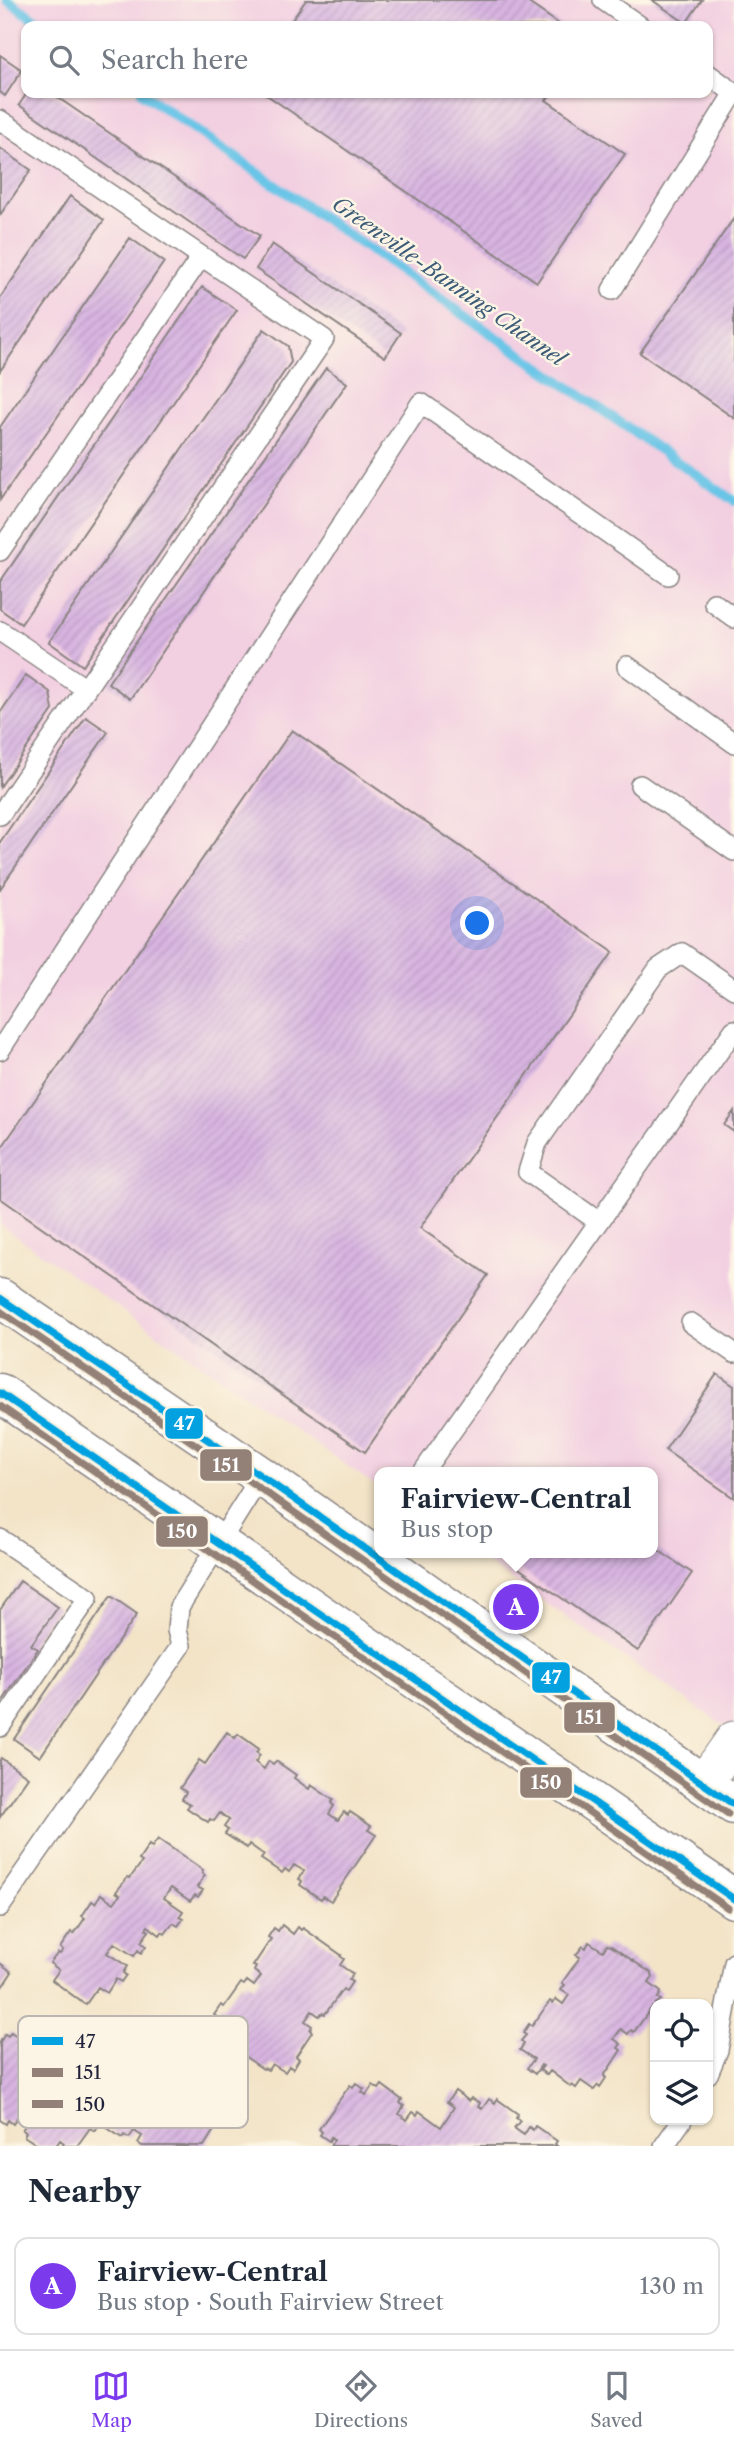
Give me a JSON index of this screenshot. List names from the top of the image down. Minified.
{"water":["Greenville-Banning Channel"],"lines":["transit line 47","transit line 151","transit line 150"],"legend":["47","151","150"],"page":{"search":"Search here","popup":["Fairview-Central","Bus stop"],"pins":"A","heading":"Nearby","list":[{"mark":"A","name":"Fairview-Central","note":"Bus stop · South Fairview Street","value":"130 m"}],"nav":["Map","Directions","Saved"]}}
